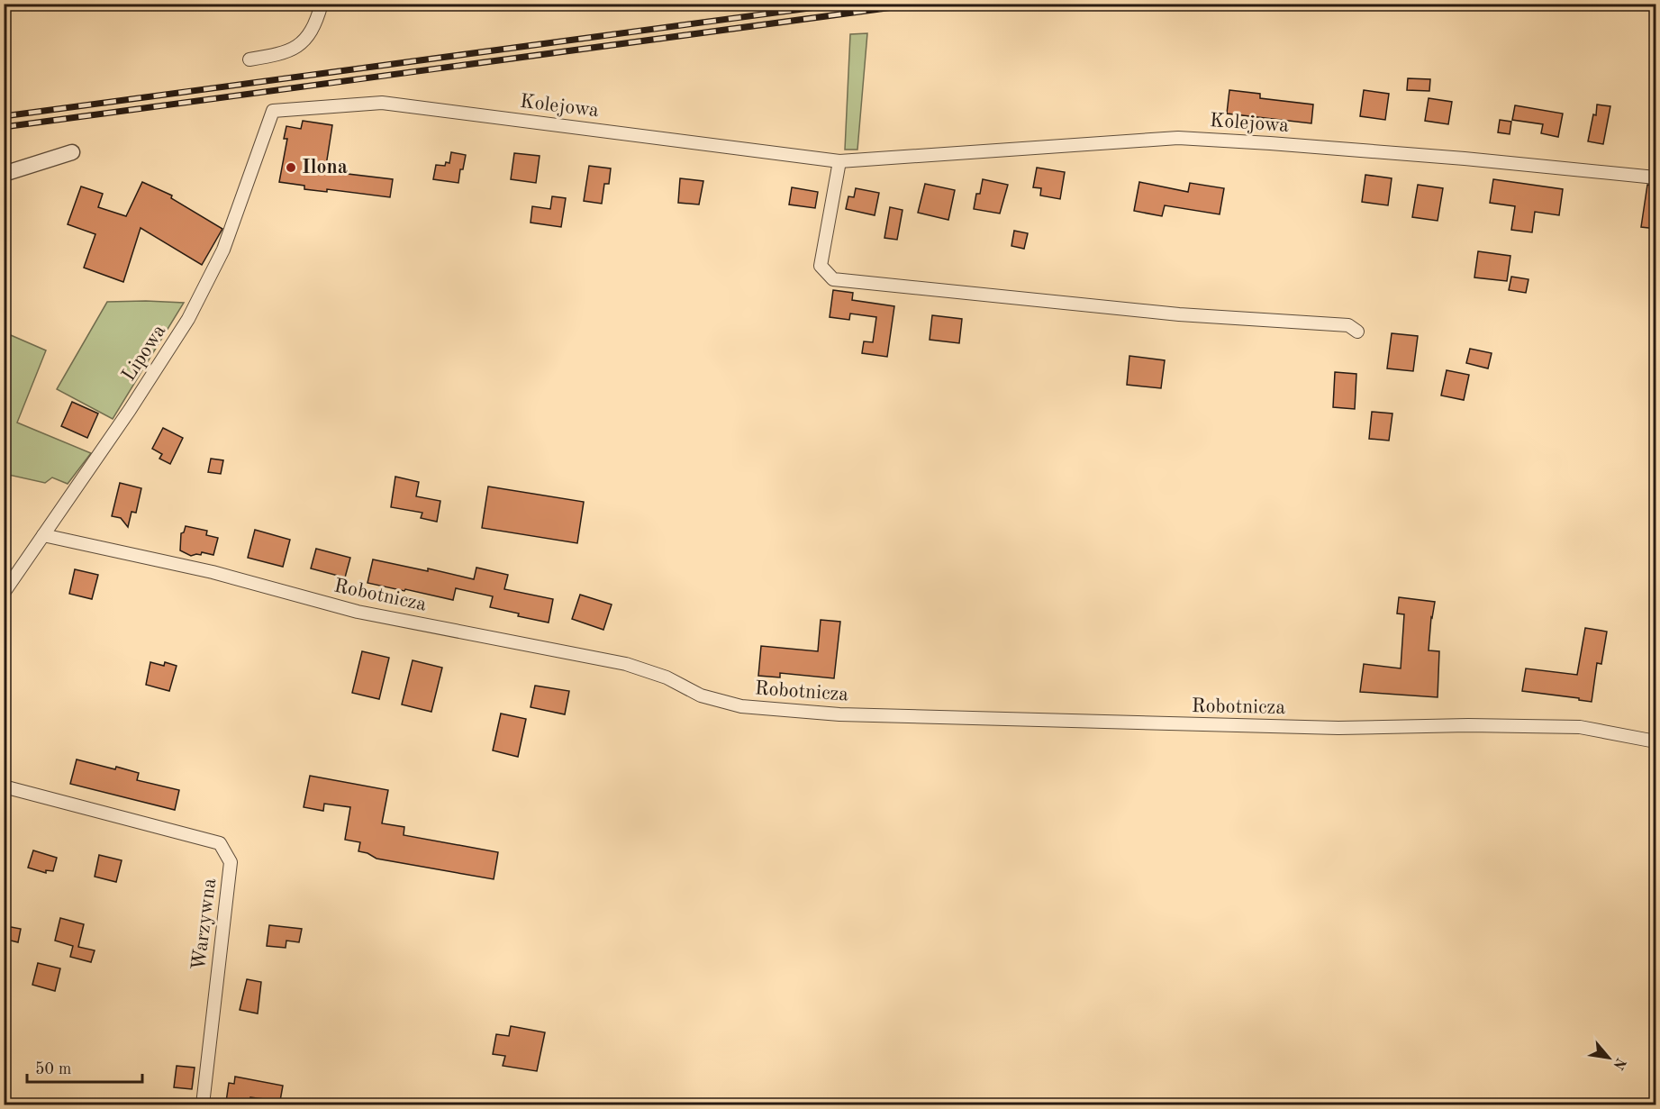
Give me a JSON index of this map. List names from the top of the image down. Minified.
{"streets":{"street":["Kolejowa","Lipowa","Robotnicza","Warzywna"]},"crossings":[["Kolejowa","Lipowa"],["Lipowa","Robotnicza"]],"places":["Ilona"],"scale_bar":"50 m","north":"bottom right"}
